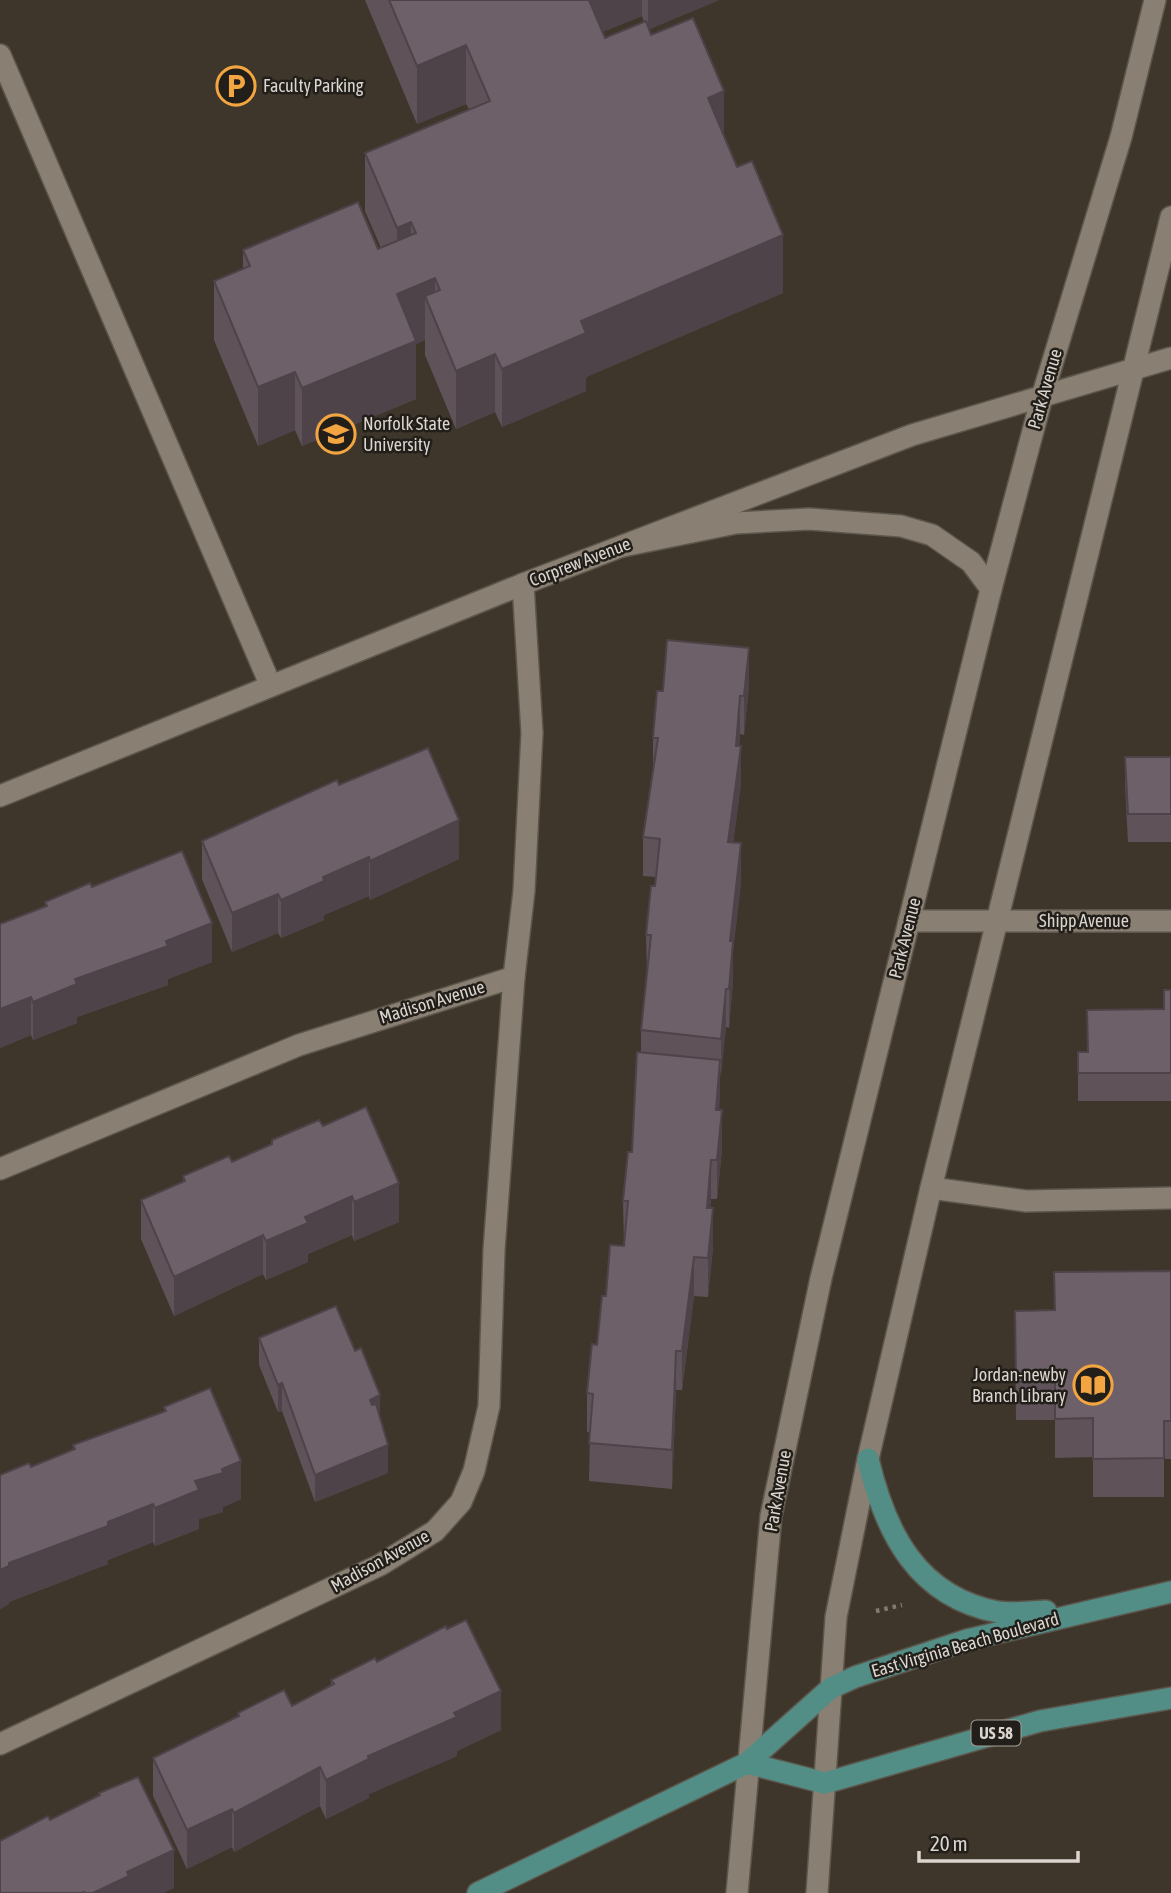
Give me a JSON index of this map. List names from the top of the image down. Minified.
{"streets":{"main road":["Park Avenue","Corprew Avenue","Shipp Avenue","Madison Avenue","East Virginia Beach Boulevard","US 58"]},"crossings":[["Park Avenue","Corprew Avenue"],["Park Avenue","Shipp Avenue"],["Park Avenue","East Virginia Beach Boulevard"],["Corprew Avenue","Madison Avenue"]],"places":{"parking":["Faculty Parking"],"school or university":["Norfolk State University"],"library":["Jordan-newby Branch Library"]},"scale_bar":"20 m"}
